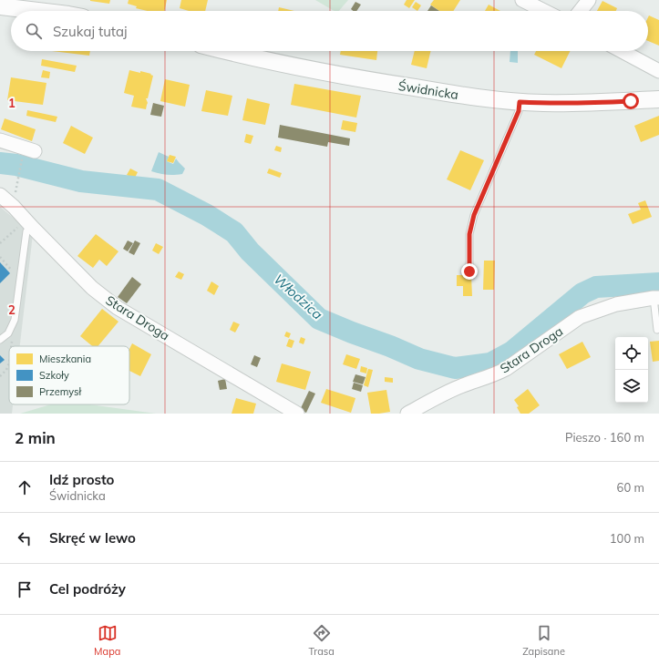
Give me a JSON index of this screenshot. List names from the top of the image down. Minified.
{"streets":{"street":["Świdnicka","Stara Droga"]},"water":["Włodzica"],"legend":["Mieszkania","Szkoły","Przemysł"],"page":{"search":"Szukaj tutaj","heading":["2 min","Pieszo · 160 m"],"list":[["Idź prosto","Świdnicka","60 m"],["Skręć w lewo","100 m"],"Cel podróży"],"nav":["Mapa","Trasa","Zapisane"]},"grid":{"rows":["1","2"]}}
